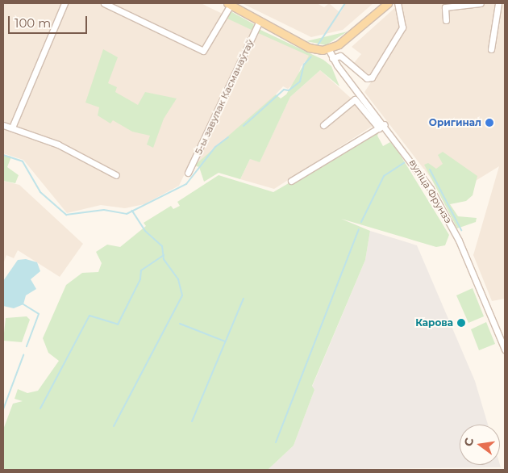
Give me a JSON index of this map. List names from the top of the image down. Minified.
{"streets":{"street":["5-ы завулак Касманаўтаў","вуліца Фрунзэ"]},"places":["Оригинал","Карова"],"scale_bar":"100 m","north":"left"}
